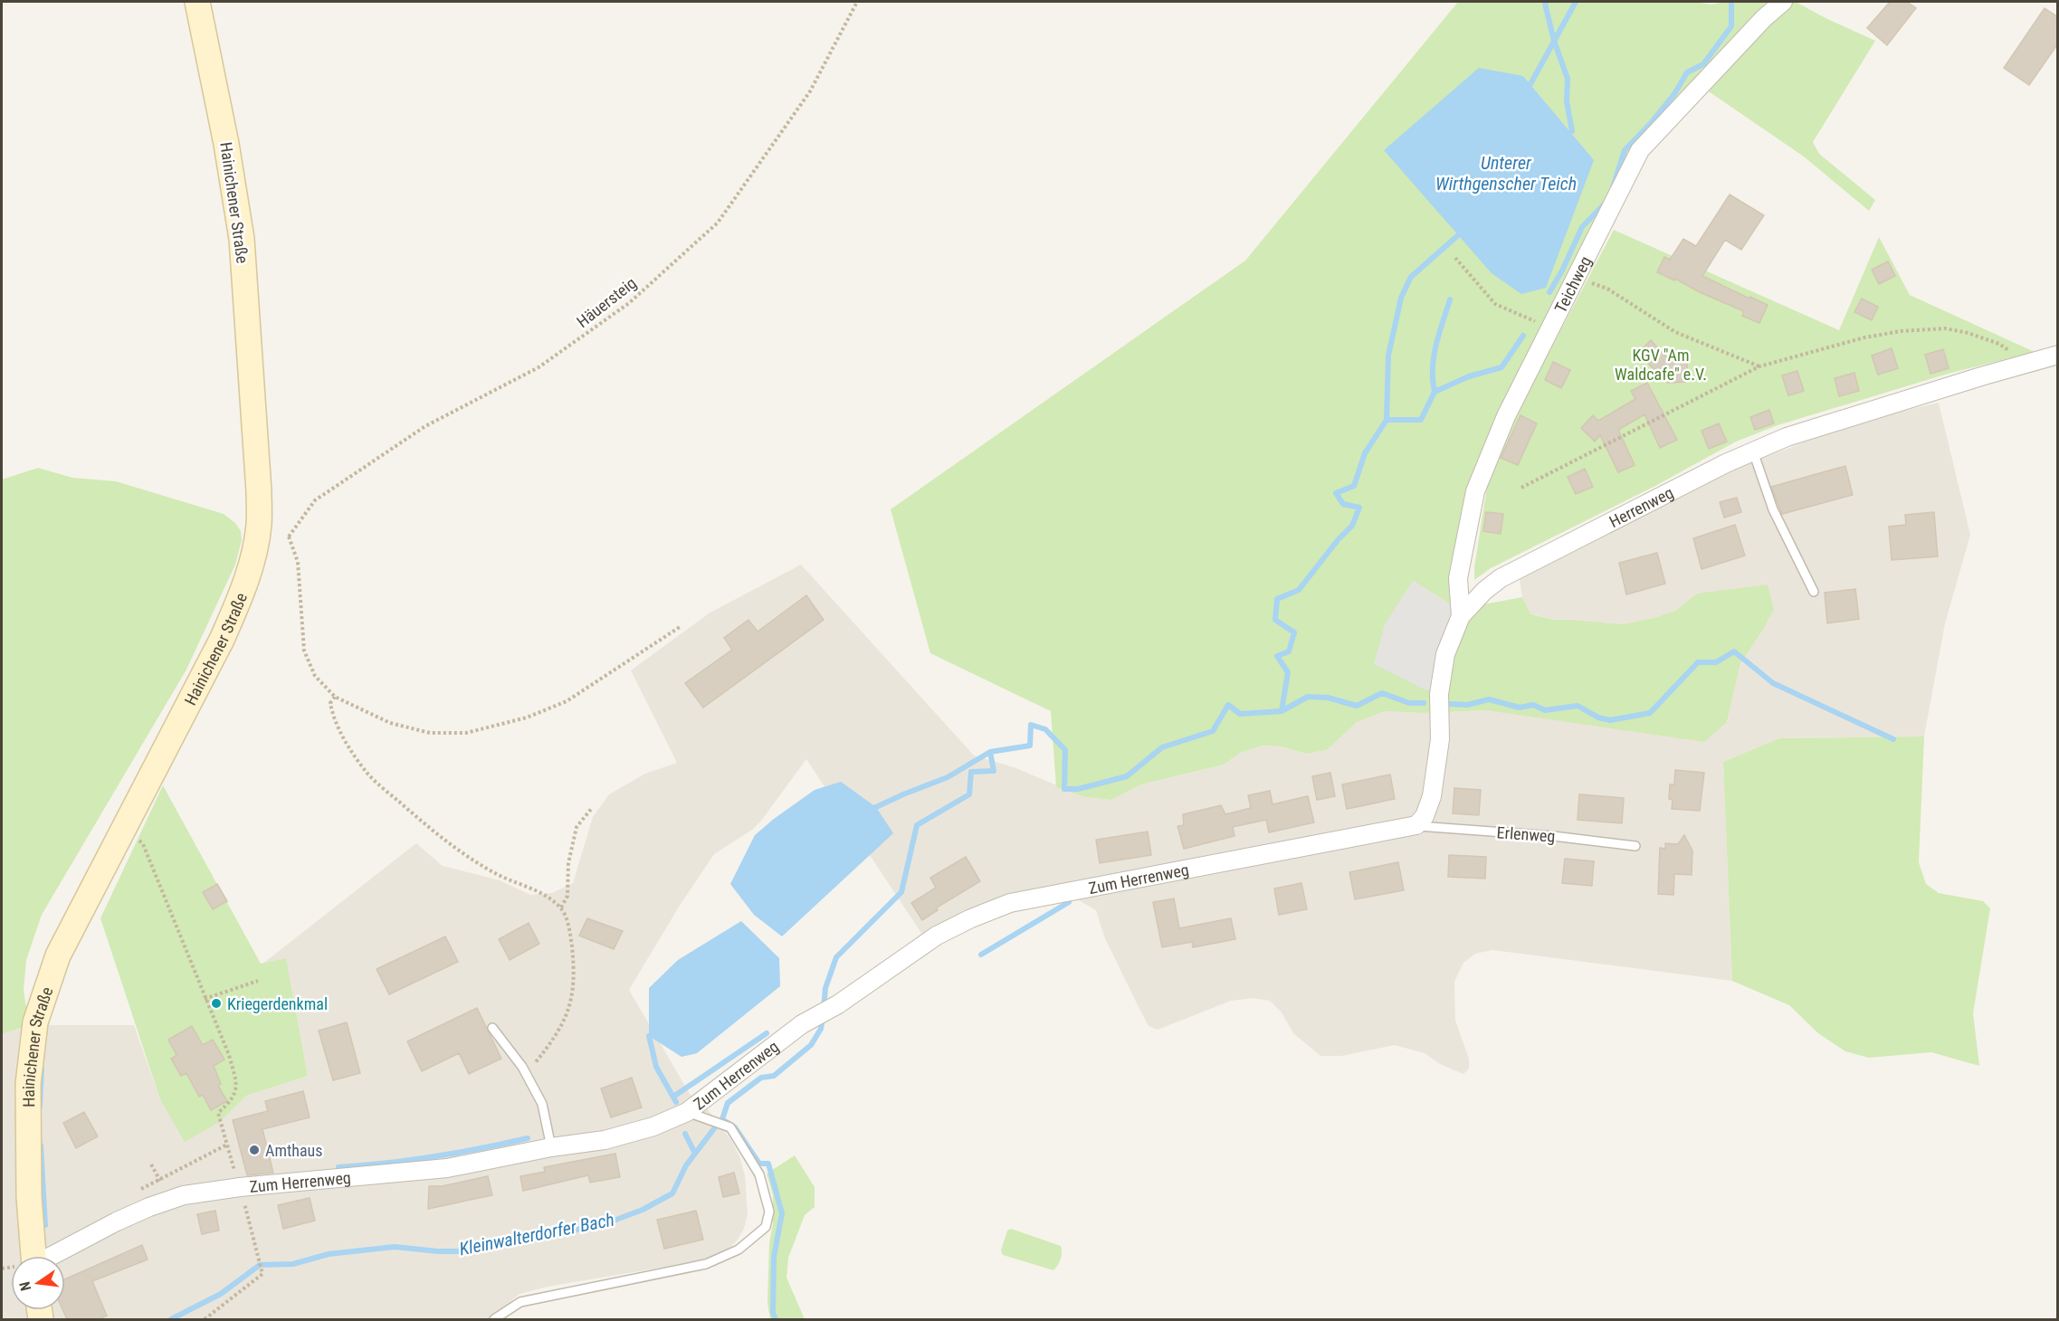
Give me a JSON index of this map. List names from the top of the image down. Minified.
{"streets":{"main road":["Hainichener Straße"],"street":["Teichweg","Herrenweg","Zum Herrenweg"],"lane":["Erlenweg"],"path":["Häuersteig"]},"crossings":[["Teichweg","Herrenweg"],["Herrenweg","Erlenweg"],["Herrenweg","Zum Herrenweg"],["Erlenweg","Zum Herrenweg"]],"water":["Unterer Wirthgenscher Teich","Kleinwalterdorfer Bach"],"parks":["KGV \"Am Waldcafe\" e.V."],"places":["Kriegerdenkmal","Amthaus"],"north":"left"}
